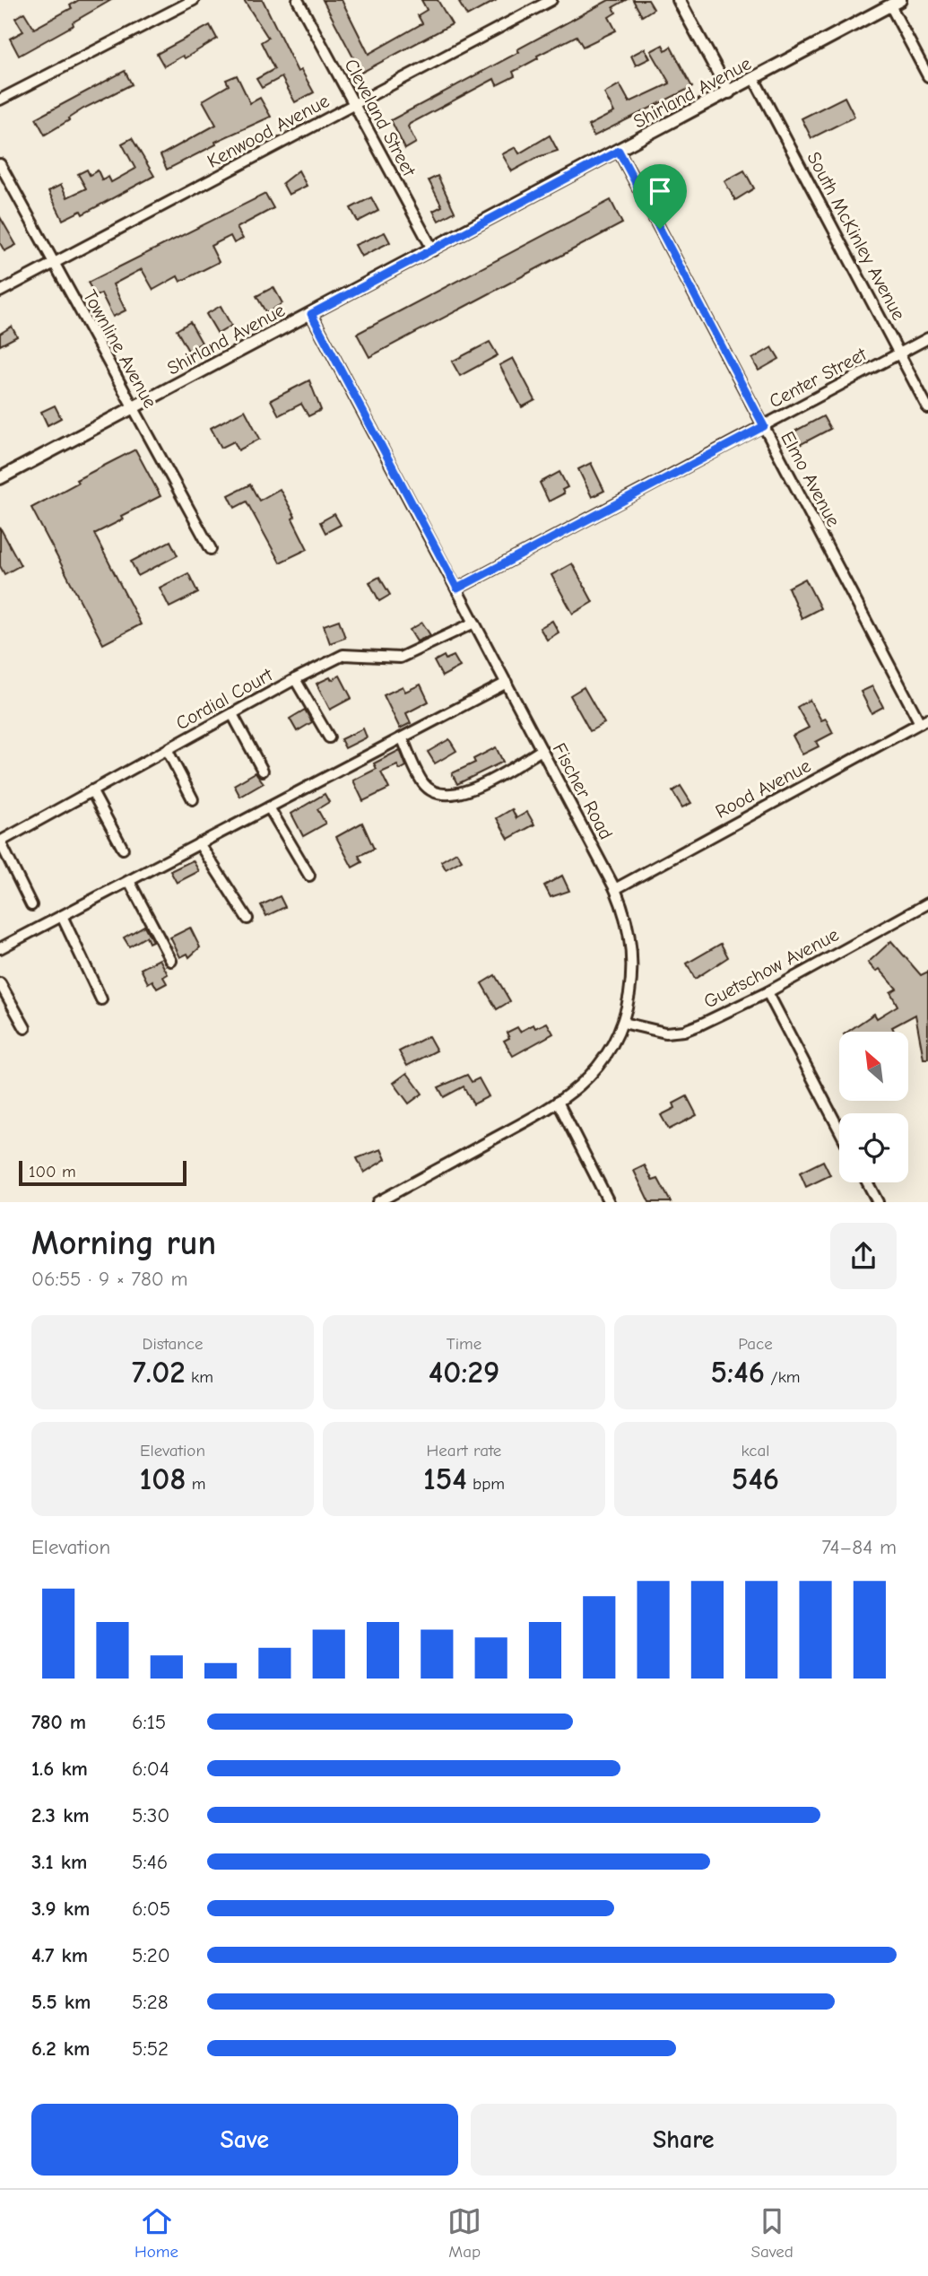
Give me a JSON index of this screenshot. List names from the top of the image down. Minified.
{"streets":{"street":["Shirland Avenue","Cleveland Street","Kenwood Avenue","South McKinley Avenue","Townline Avenue","Center Street","Elmo Avenue","Cordial Court","Rood Avenue","Fischer Road","Guetschow Avenue"]},"crossings":[["Shirland Avenue","Cleveland Street"],["Shirland Avenue","South McKinley Avenue"],["Shirland Avenue","Townline Avenue"],["Shirland Avenue","Elmo Avenue"],["Shirland Avenue","Fischer Road"],["Cleveland Street","Kenwood Avenue"],["Kenwood Avenue","Townline Avenue"],["South McKinley Avenue","Center Street"],["Center Street","Elmo Avenue"],["Center Street","Fischer Road"],["Elmo Avenue","Rood Avenue"],["Cordial Court","Fischer Road"],["Rood Avenue","Fischer Road"],["Fischer Road","Guetschow Avenue"]],"scale_bar":"100 m","north":"top left","page":{"scale":"100 m","heading":["Morning run","06:55 · 9 × 780 m"],"stats":[["Distance","7.02 km"],["Time","40:29"],["Pace","5:46 /km"],["Elevation","108 m"],["Heart rate","154 bpm"],["kcal","546"]],"chart":["Elevation","74–84 m"],"list":[{"name":"780 m","note":"6:15"},{"name":"1.6 km","note":"6:04"},{"name":"2.3 km","note":"5:30"},{"name":"3.1 km","note":"5:46"},{"name":"3.9 km","note":"6:05"},{"name":"4.7 km","note":"5:20"},{"name":"5.5 km","note":"5:28"},{"name":"6.2 km","note":"5:52"}],"buttons":["Save","Share"],"tabs":["Home","Map","Saved"]}}
